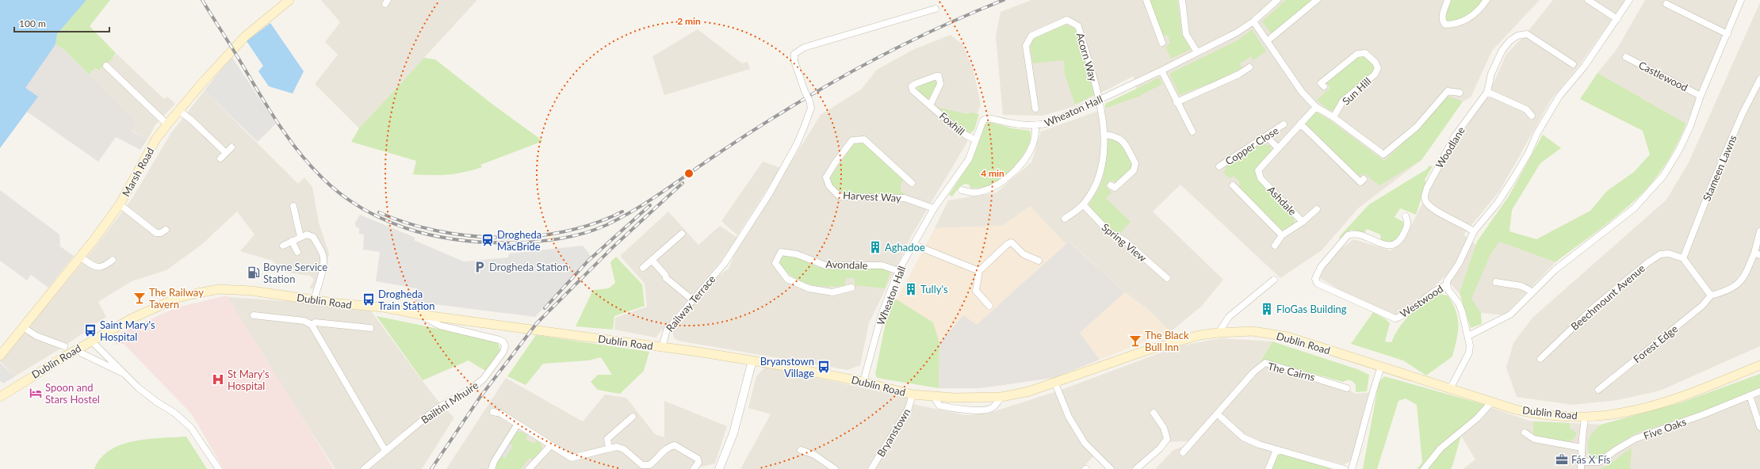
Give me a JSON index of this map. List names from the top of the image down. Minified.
{"streets":{"main road":["Marsh Road","Dublin Road"],"street":["Acorn Way","Castlewood","Sun Hill","Wheaton Hall","Foxhill","Copper Close","Woodlane","Stameen Lawns","Harvest Way","Ashdale","Spring View","Avondale","Beechmount Avenue","Westwood","Railway Terrace","Forest Edge","The Cairns","Bailtíní Mhuire","Five Oaks","Bryanstown"]},"crossings":[["Acorn Way","Wheaton Hall"],["Wheaton Hall","Foxhill"],["Wheaton Hall","Harvest Way"],["Wheaton Hall","Avondale"],["Wheaton Hall","Dublin Road"],["Stameen Lawns","Beechmount Avenue"],["Dublin Road","Railway Terrace"],["Dublin Road","Bailtíní Mhuire"],["Dublin Road","Bryanstown"]],"places":{"station":["Drogheda MacBride"],"building":["Aghadoe","Tully's","FloGas Building"],"parking":["Drogheda Station"],"fuel station":["Boyne Service Station"],"bar":["The Railway Tavern","The Black Bull Inn"],"bus stop":["Drogheda Train Station","Saint Mary's Hospital","Bryanstown Village"],"hospital":["St Mary's Hospital"],"hotel":["Spoon and Stars Hostel"],"office":["Fás X Fís"]},"scale_bar":"100 m","rings":["2 min","4 min"]}
